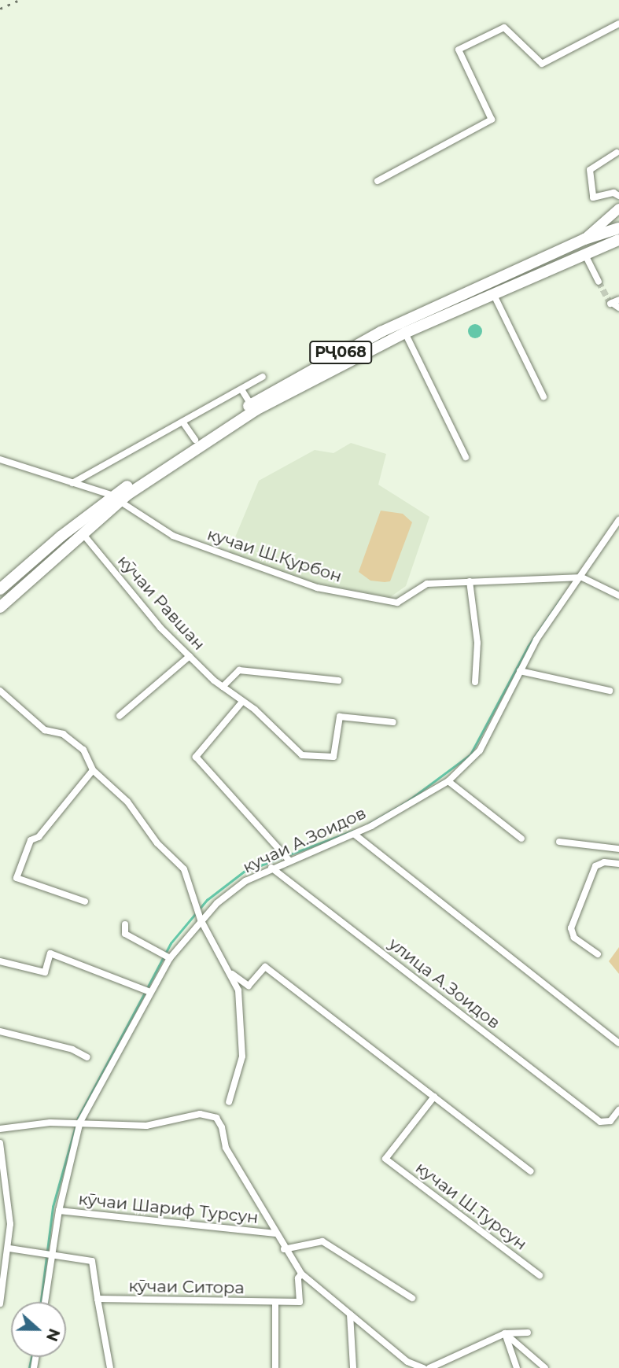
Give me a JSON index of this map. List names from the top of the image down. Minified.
{"streets":{"highway":["РҶ068"],"street":["кучаи Ш.Қурбон","кӯчаи Равшан","кучаи А.Зоидов","улица А.Зоидов","кучаи Ш.Турсун","кӯчаи Шариф Турсун","кӯчаи Ситора"]},"crossings":[["РҶ068","кучаи Ш.Қурбон"],["РҶ068","кӯчаи Равшан"],["кучаи Ш.Қурбон","кучаи А.Зоидов"],["кучаи А.Зоидов","улица А.Зоидов"],["кучаи А.Зоидов","кӯчаи Шариф Турсун"],["кӯчаи Шариф Турсун","кӯчаи Ситора"]],"north":"right"}
